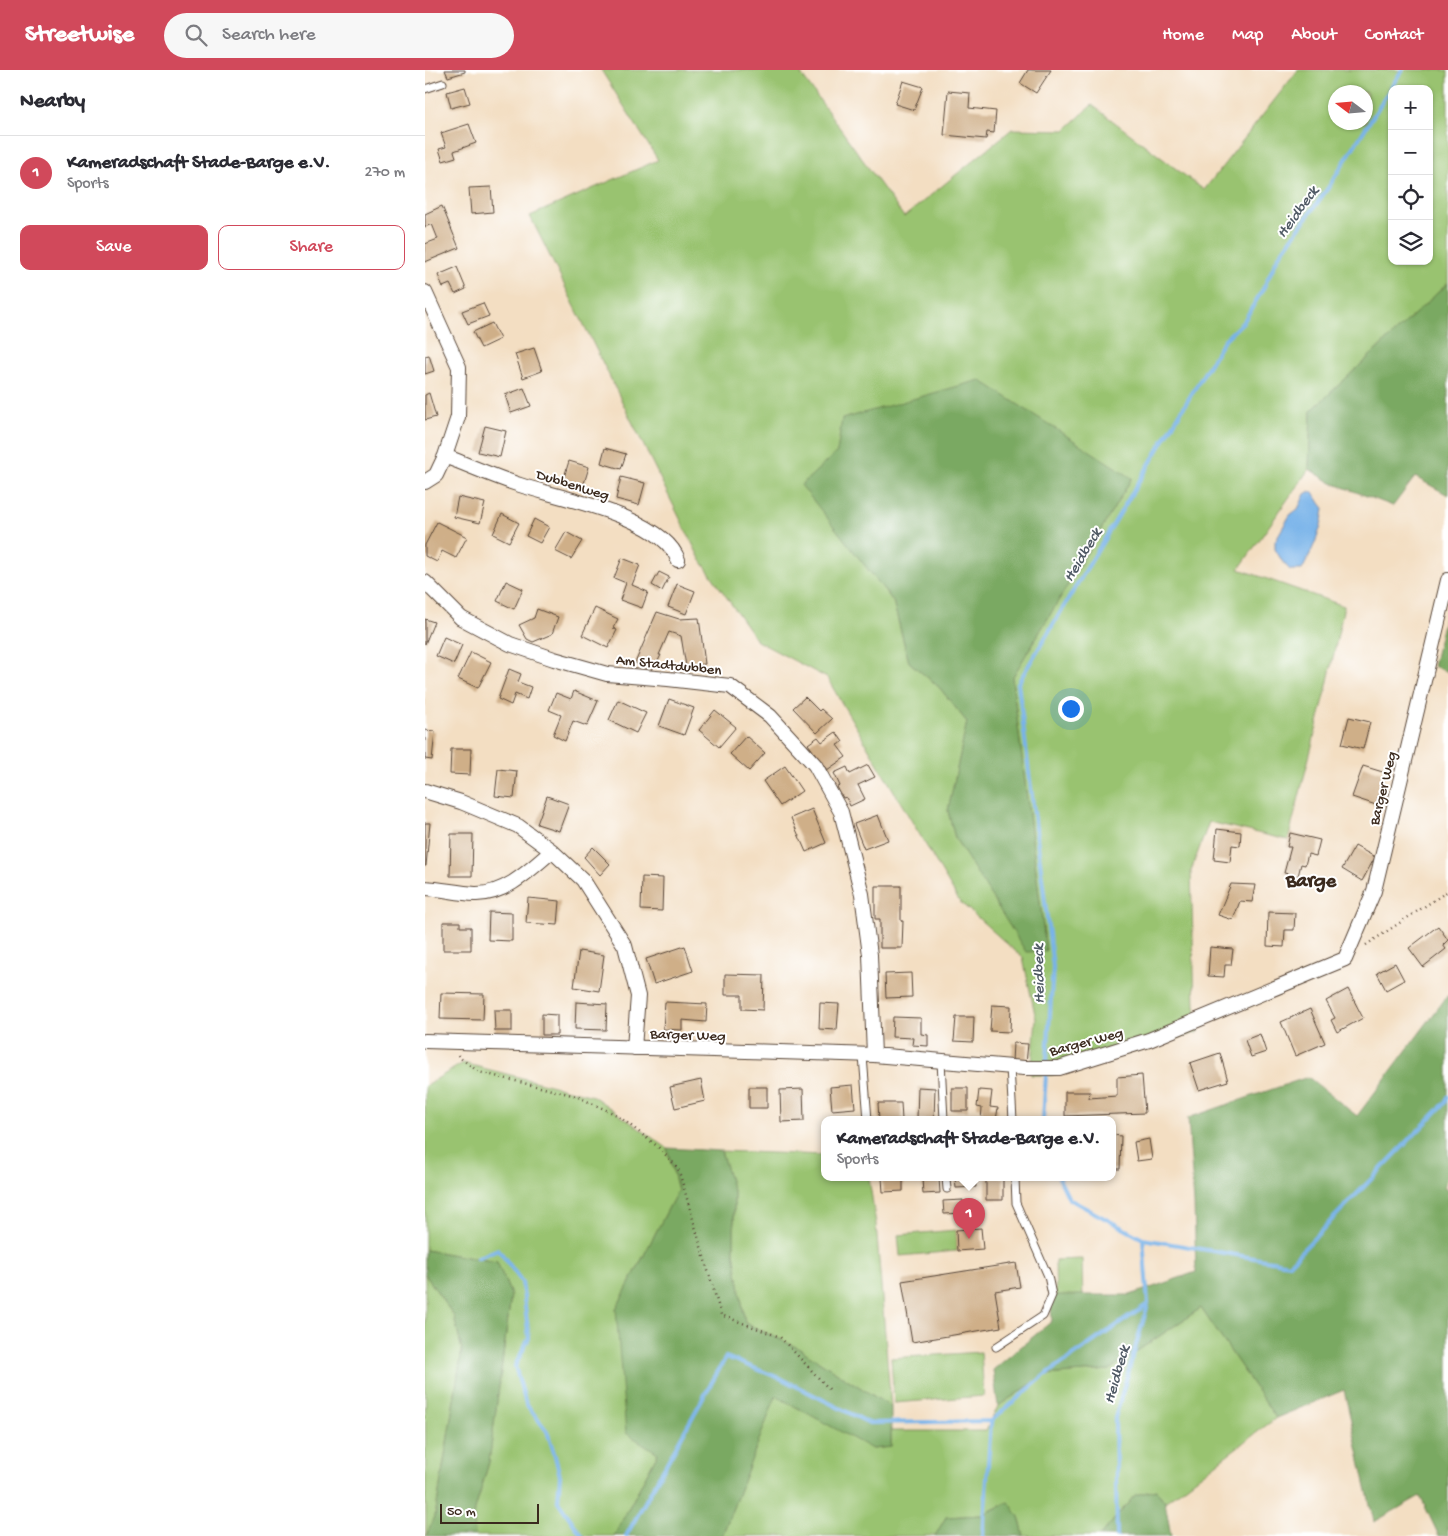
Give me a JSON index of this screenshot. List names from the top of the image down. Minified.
{"streets":{"street":["Dubbenweg","Am Stadtdubben","Barger Weg"]},"crossings":[["Am Stadtdubben","Barger Weg"]],"districts":["Barge"],"water":["Heidbeck"],"scale_bar":"50 m","north":"left","page":{"header":"Streetwise","search":"Search here","nav":["Home","Map","About","Contact"],"heading":"Nearby","map_buttons":["+","−"],"list":[{"mark":"1","name":"Kameradschaft Stade-Barge e.V.","note":"Sports","value":"270 m"}],"buttons":["Save","Share"],"popup":["Kameradschaft Stade-Barge e.V.","Sports"],"pins":"1","scale":"50 m"}}
